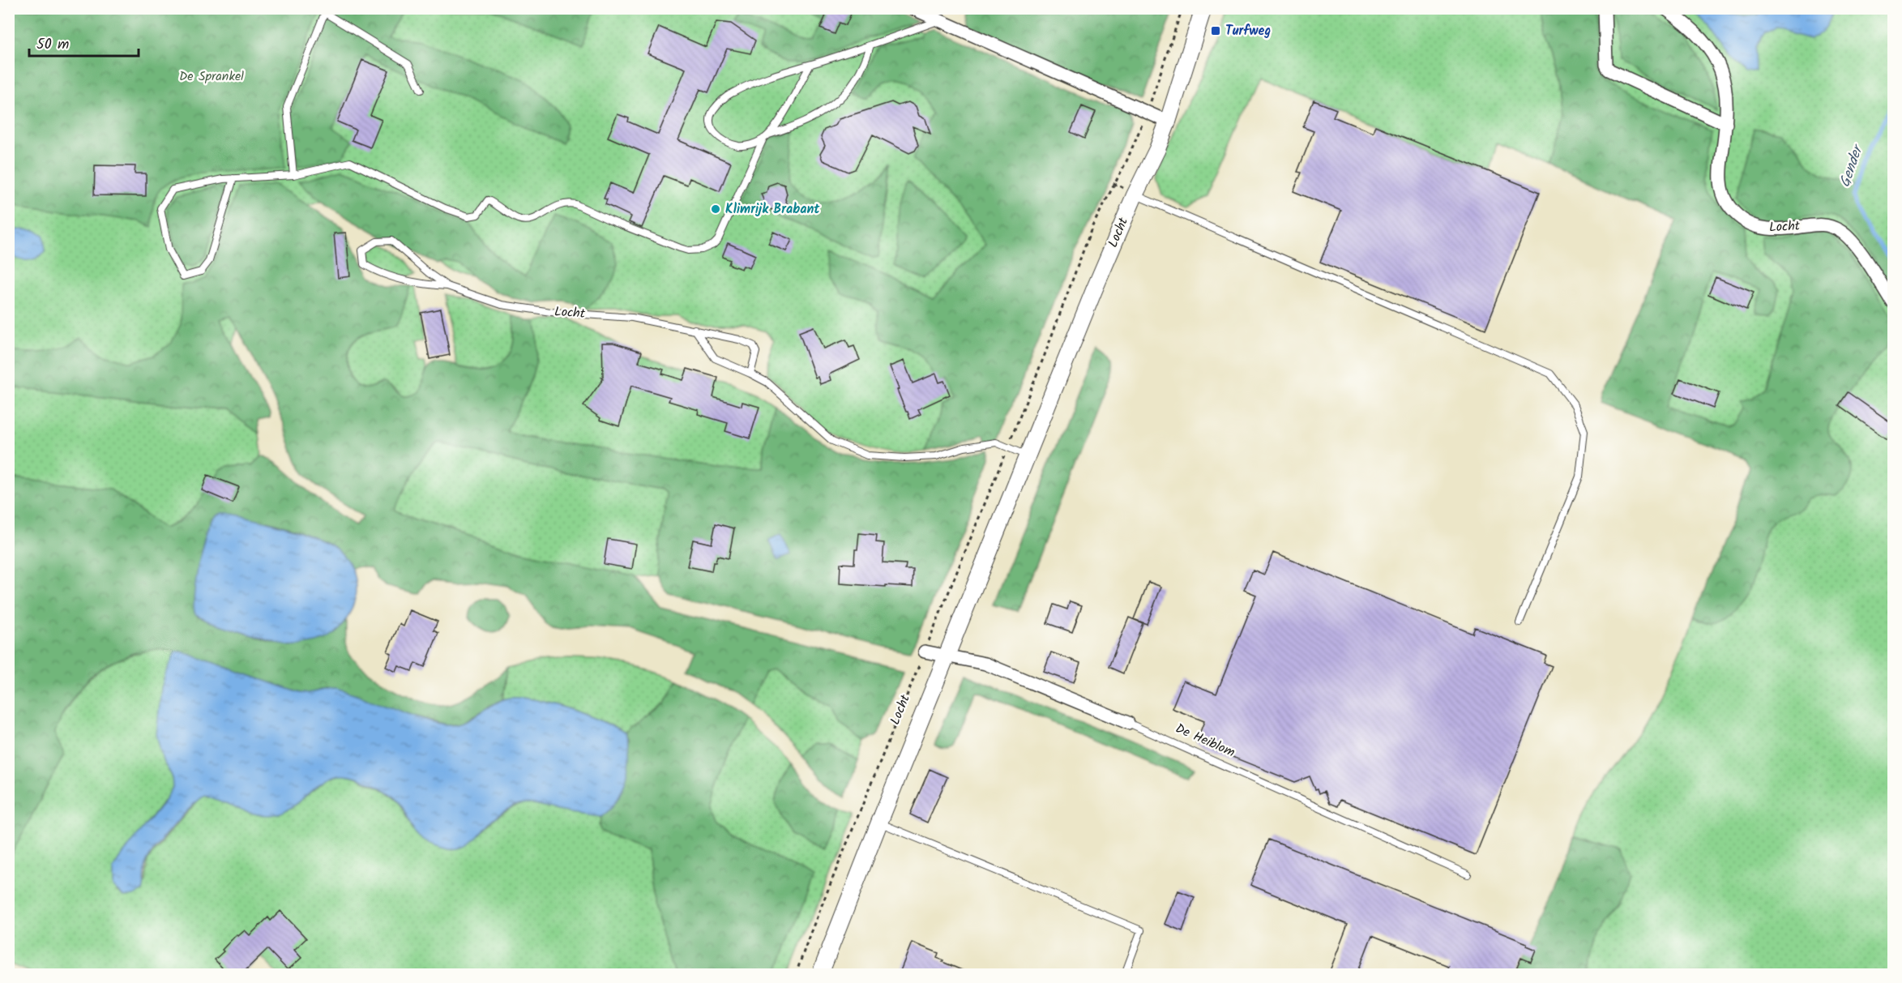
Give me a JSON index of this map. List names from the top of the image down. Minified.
{"streets":{"street":["Locht","De Heiblom"]},"crossings":[["Locht","De Heiblom"]],"water":["Gender"],"parks":["De Sprankel"],"places":{"transit":["Turfweg"],"other":["Klimrijk Brabant"]},"scale_bar":"50 m"}
